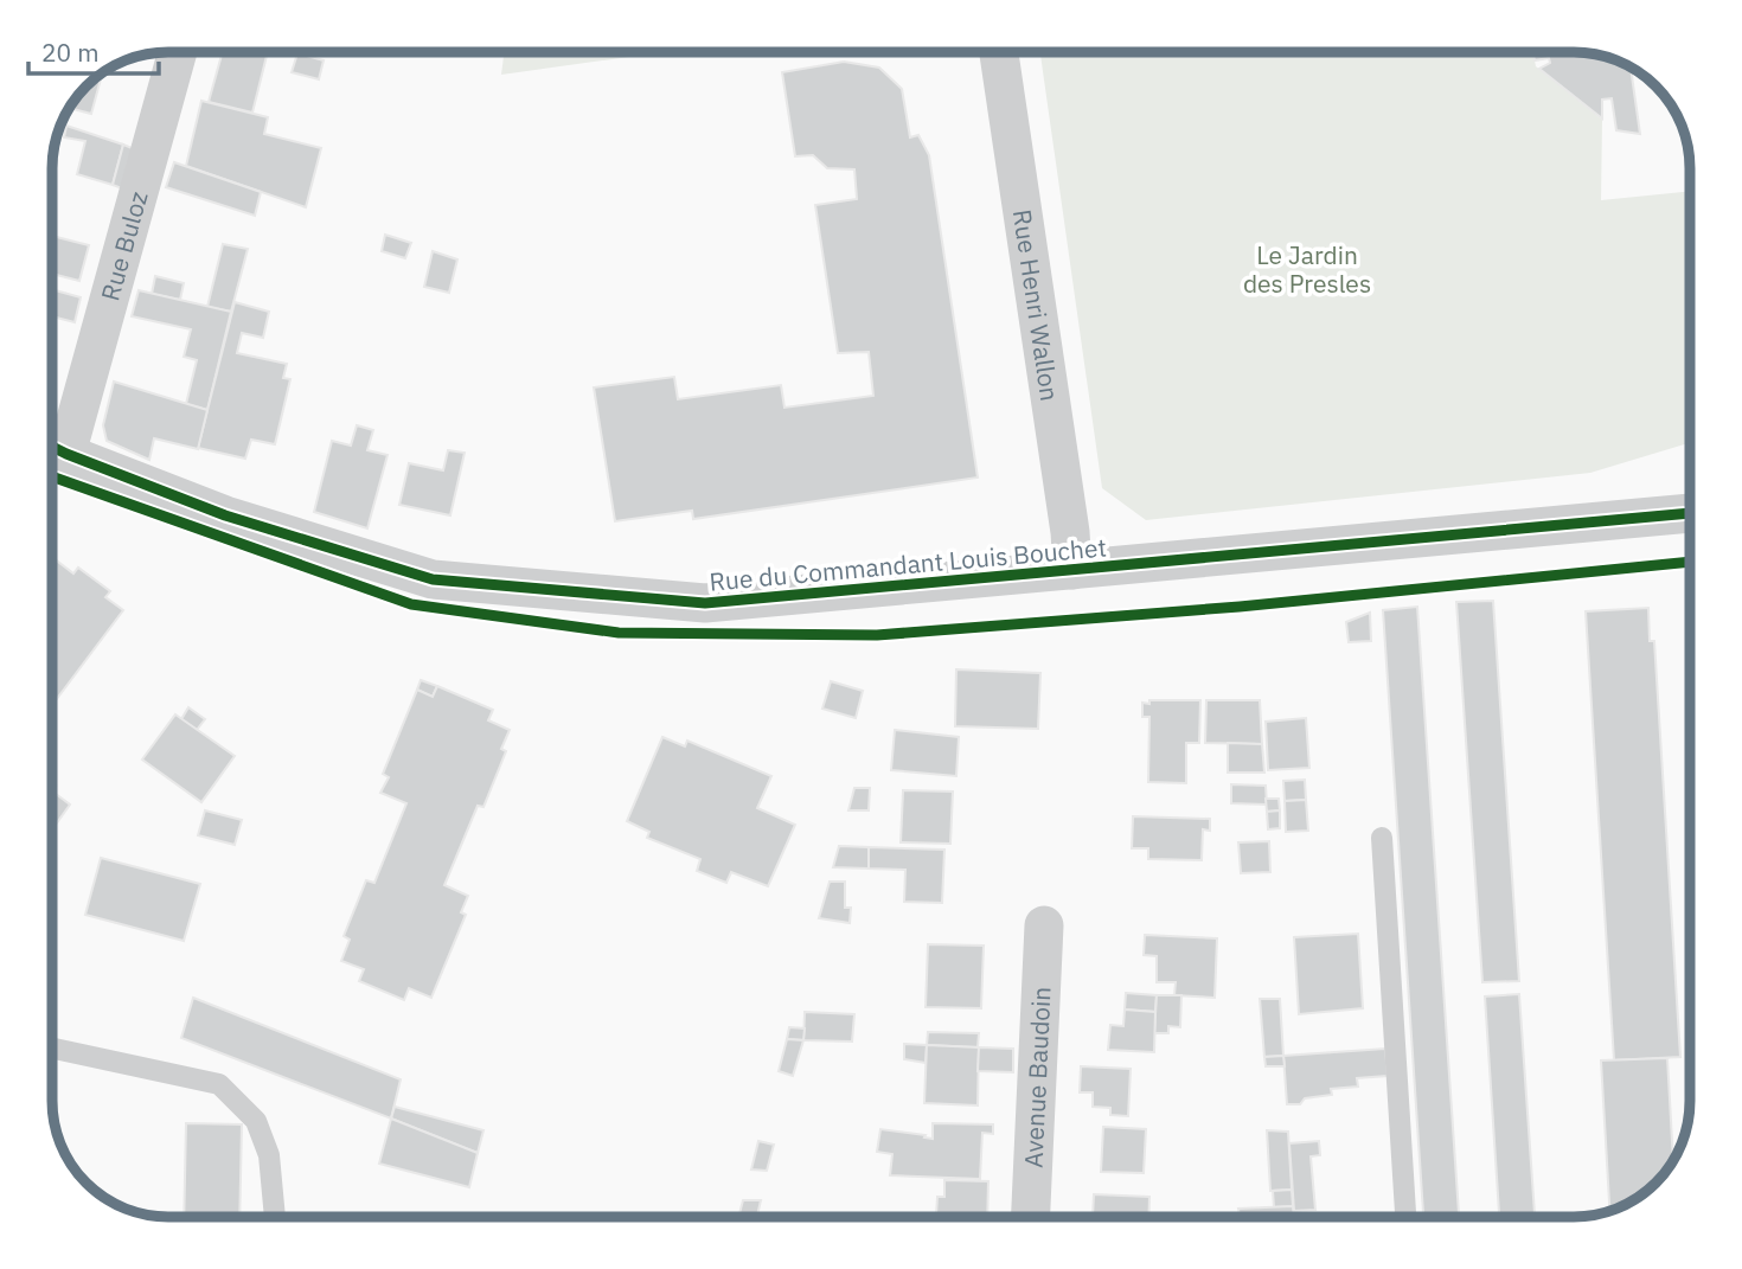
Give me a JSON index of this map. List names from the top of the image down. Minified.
{"streets":{"street":["Rue Buloz","Rue Henri Wallon","Rue du Commandant Louis Bouchet","Avenue Baudoin"]},"crossings":[["Rue Buloz","Rue du Commandant Louis Bouchet"],["Rue Henri Wallon","Rue du Commandant Louis Bouchet"]],"parks":["Le Jardin des Presles"],"scale_bar":"20 m"}
